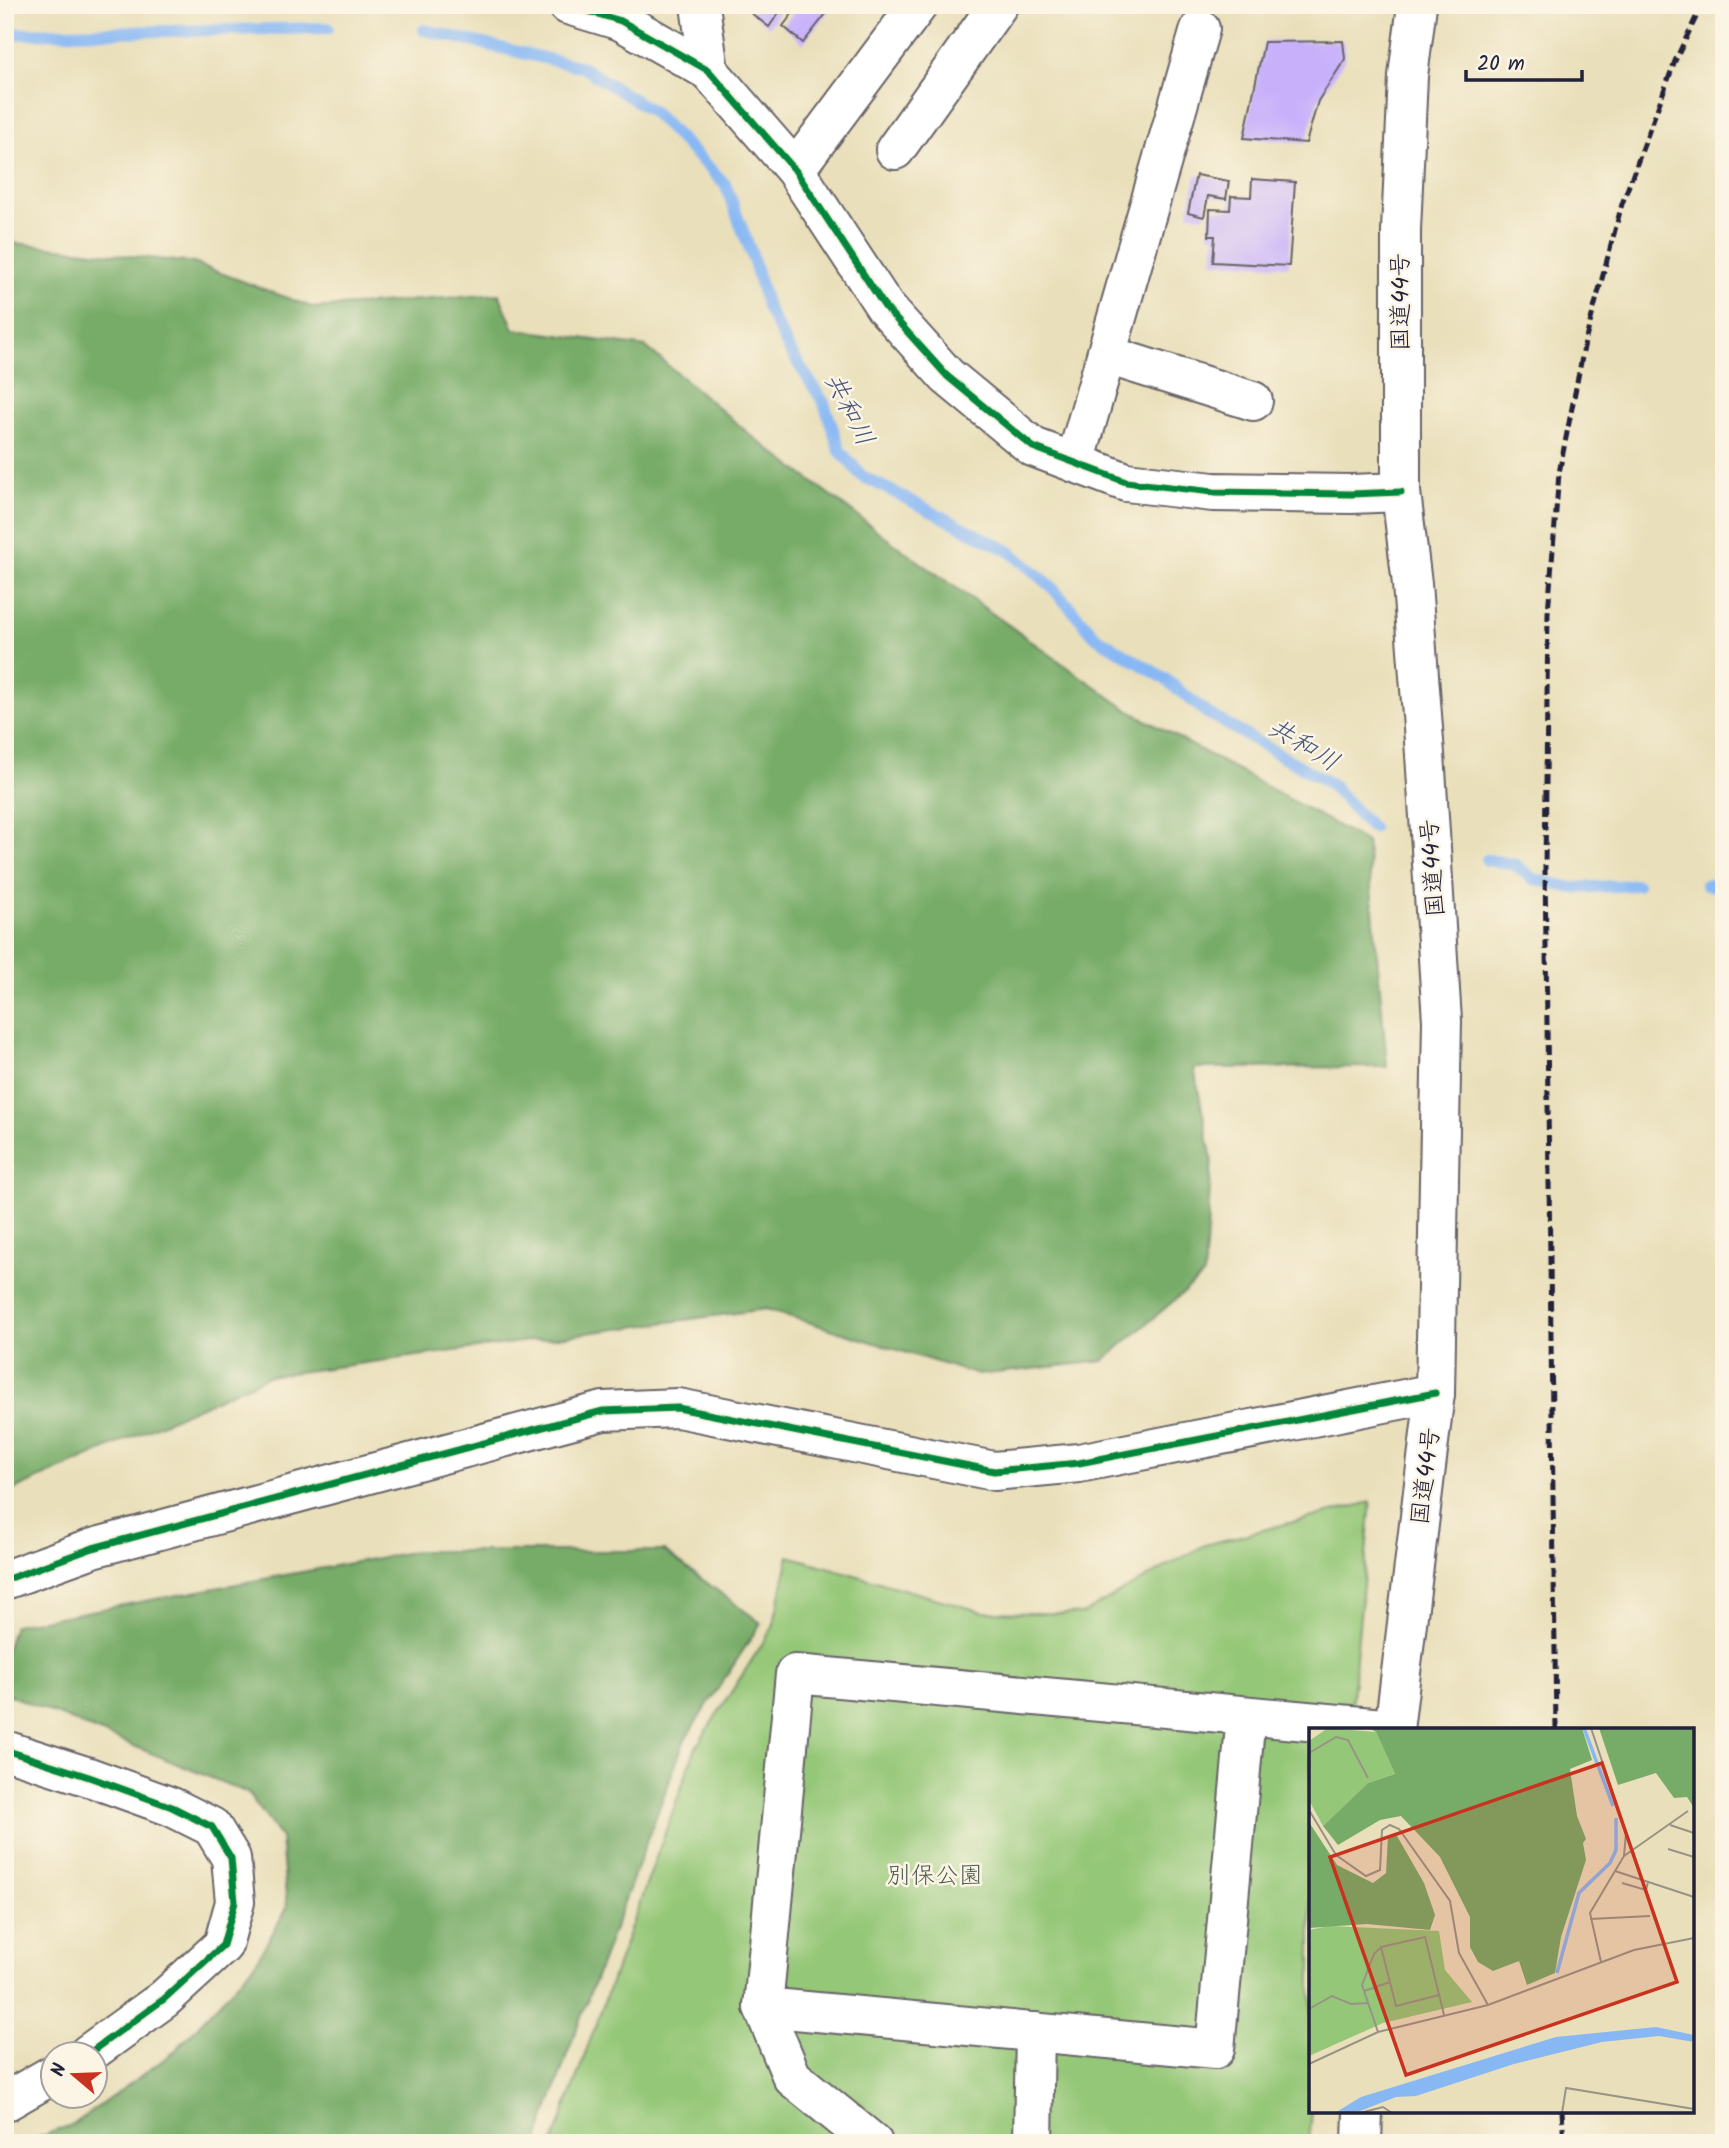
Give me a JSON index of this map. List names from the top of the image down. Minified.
{"streets":{"main road":["国道44号"]},"water":["共和川"],"parks":["別保公園"],"scale_bar":"20 m","north":"left"}
